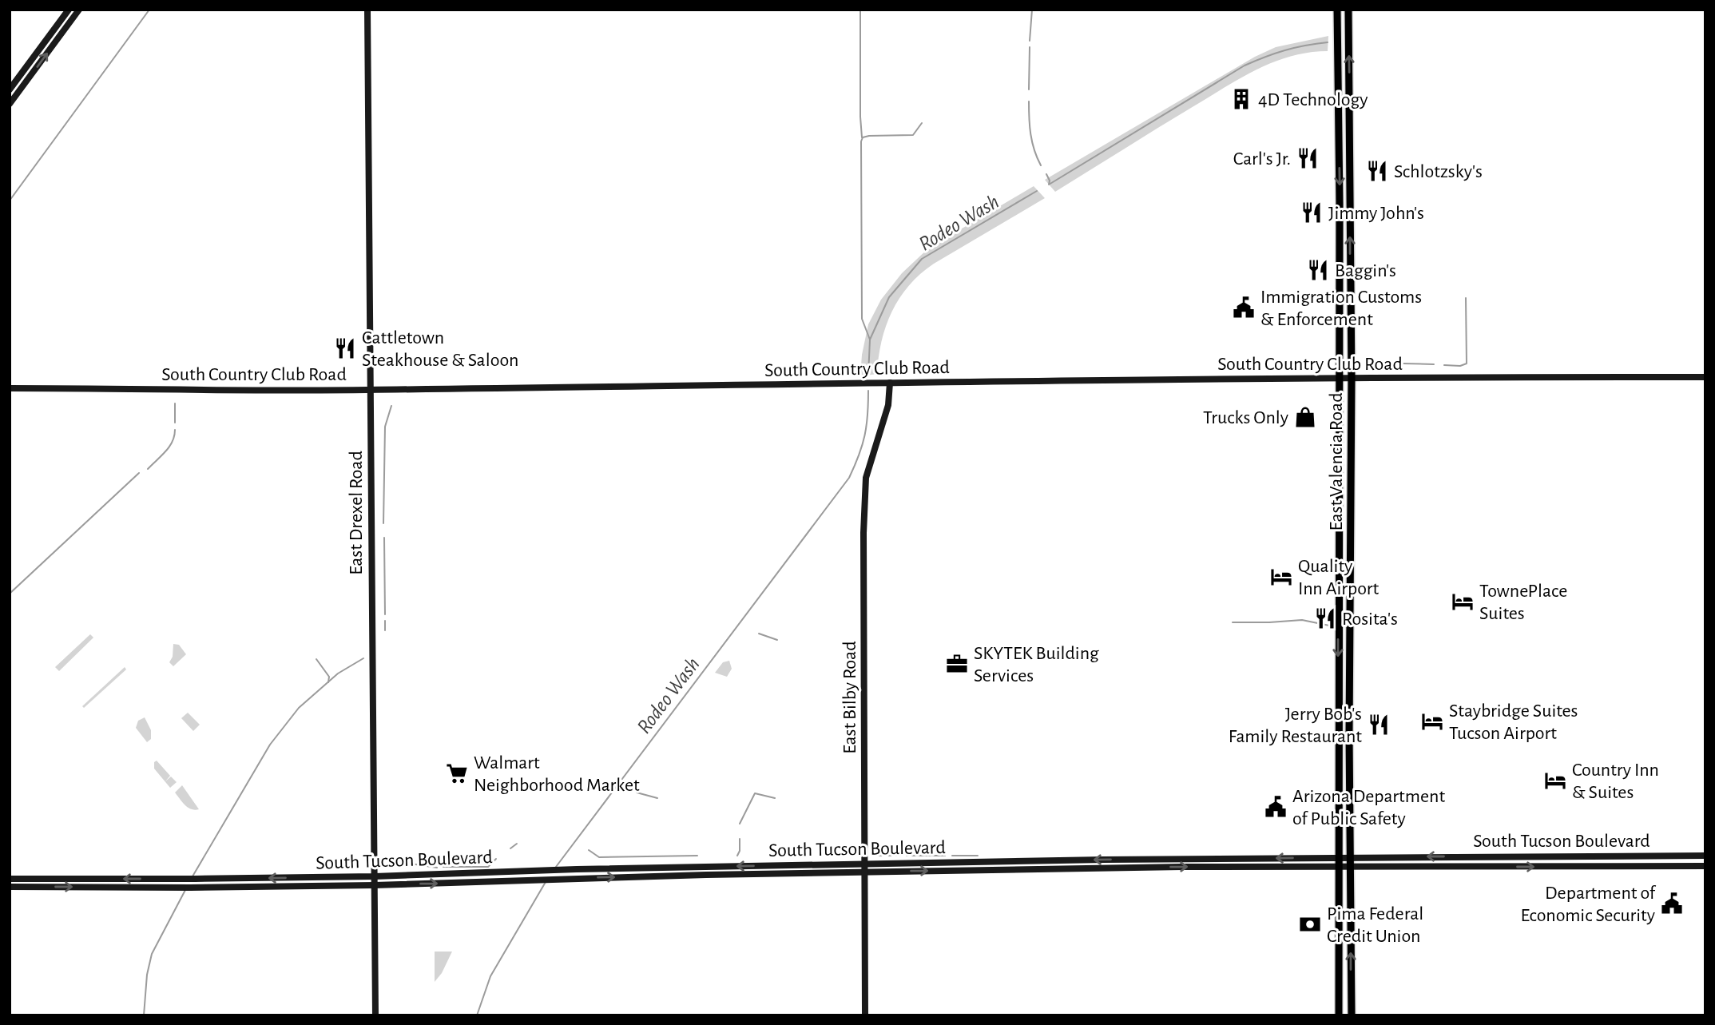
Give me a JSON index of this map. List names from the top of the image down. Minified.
{"streets":{"main road":["South Country Club Road","East Valencia Road","East Drexel Road","East Bilby Road","South Tucson Boulevard"]},"crossings":[["South Country Club Road","East Valencia Road"],["South Country Club Road","East Drexel Road"],["South Country Club Road","East Bilby Road"],["East Valencia Road","South Tucson Boulevard"],["East Drexel Road","South Tucson Boulevard"],["East Bilby Road","South Tucson Boulevard"]],"water":["Rodeo Wash"],"places":{"building":["4D Technology"],"restaurant":["Carl's Jr.","Schlotzsky's","Jimmy John's","Baggin's","Cattletown Steakhouse & Saloon","Rosita's","Jerry Bob's Family Restaurant"],"public building":["Immigration Customs & Enforcement","Arizona Department of Public Safety","Department of Economic Security"],"shop":["Trucks Only"],"hotel":["Quality Inn Airport","TownePlace Suites","Staybridge Suites Tucson Airport","Country Inn & Suites"],"office":["SKYTEK Building Services"],"supermarket":["Walmart Neighborhood Market"],"bank":["Pima Federal Credit Union"]}}
